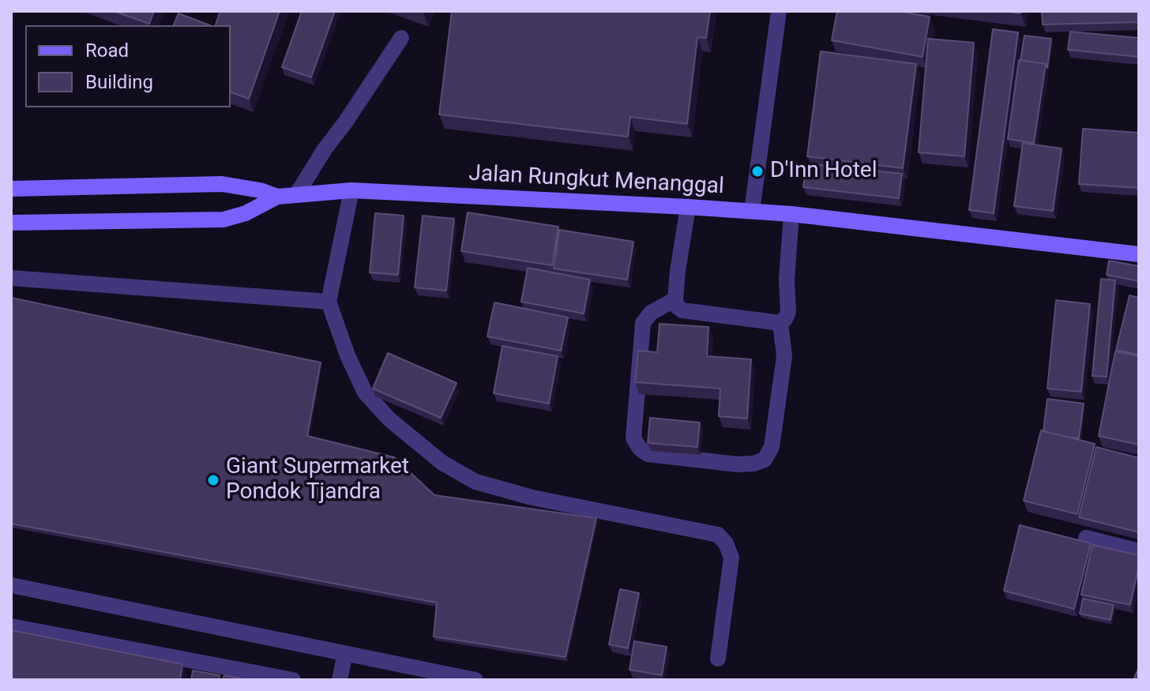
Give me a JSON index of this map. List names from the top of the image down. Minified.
{"streets":{"main road":["Jalan Rungkut Menanggal"]},"places":["D'Inn Hotel","Giant Supermarket Pondok Tjandra"],"legend":["Road","Building"]}
